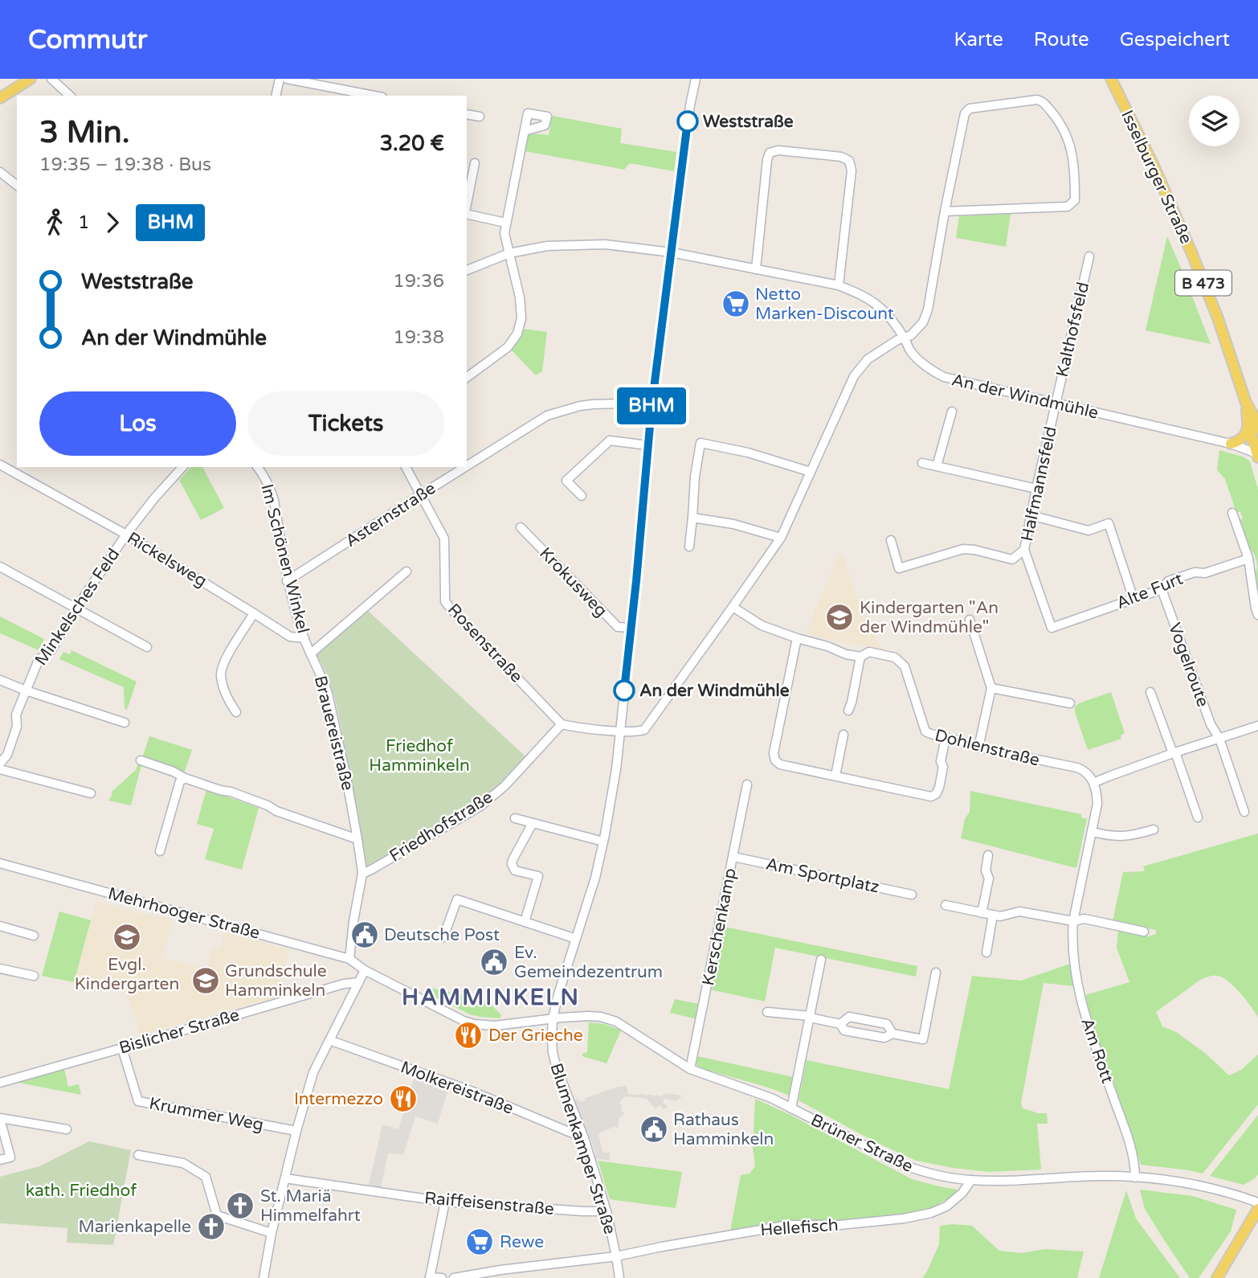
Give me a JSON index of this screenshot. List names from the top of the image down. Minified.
{"streets":{"main road":["Isselburger Straße","B 473"],"street":["Kalthofsfeld","An der Windmühle","Halfmannsfeld","Asternstraße","Im Schönen Winkel","Rickelsweg","Krokusweg","Alte Furt","Minkelsches Feld","Rosenstraße","Vogelroute","Brauereistraße","Dohlenstraße","Friedhofstraße","Am Sportplatz","Mehrhooger Straße","Kerschenkamp","Bislicher Straße","Am Rott","Molkereistraße","Krummer Weg","Brüner Straße","Blumenkamper Straße","Raiffeisenstraße","Hellefisch"]},"crossings":[["Isselburger Straße","An der Windmühle"],["Kalthofsfeld","An der Windmühle"],["Kalthofsfeld","Halfmannsfeld"],["An der Windmühle","Halfmannsfeld"],["An der Windmühle","Blumenkamper Straße"],["Halfmannsfeld","Alte Furt"],["Asternstraße","Im Schönen Winkel"],["Asternstraße","Rosenstraße"],["Asternstraße","Blumenkamper Straße"],["Im Schönen Winkel","Rickelsweg"],["Im Schönen Winkel","Brauereistraße"],["Rickelsweg","Minkelsches Feld"],["Krokusweg","Blumenkamper Straße"],["Alte Furt","Vogelroute"],["Rosenstraße","Friedhofstraße"],["Brauereistraße","Friedhofstraße"],["Brauereistraße","Mehrhooger Straße"],["Dohlenstraße","Am Rott"],["Am Sportplatz","Kerschenkamp"],["Mehrhooger Straße","Brüner Straße"],["Mehrhooger Straße","Blumenkamper Straße"],["Kerschenkamp","Brüner Straße"],["Bislicher Straße","Krummer Weg"],["Am Rott","Brüner Straße"],["Molkereistraße","Blumenkamper Straße"],["Brüner Straße","Blumenkamper Straße"],["Brüner Straße","Hellefisch"],["Blumenkamper Straße","Raiffeisenstraße"],["Blumenkamper Straße","Hellefisch"]],"districts":["HAMMINKELN"],"parks":["Friedhof Hamminkeln","kath. Friedhof"],"places":{"other":["Weststraße","An der Windmühle"],"supermarket":["Netto Marken-Discount","Rewe"],"school or university":["Kindergarten \"An der Windmühle\"","Evgl. Kindergarten","Grundschule Hamminkeln"],"public building":["Deutsche Post","Ev. Gemeindezentrum","Rathaus Hamminkeln"],"restaurant":["Der Grieche","Intermezzo"],"church":["St. Mariä Himmelfahrt","Marienkapelle"]},"lines":["bus line BHM"],"page":{"header":"Commutr","nav":["Karte","Route","Gespeichert"],"on_map":"BHM","heading":["3 Min.","19:35 – 19:38 · Bus","3.20 €"],"legs":["1","BHM"],"list":[{"name":"Weststraße","value":"19:36"},{"name":"An der Windmühle","value":"19:38"}],"buttons":["Los","Tickets"]}}
